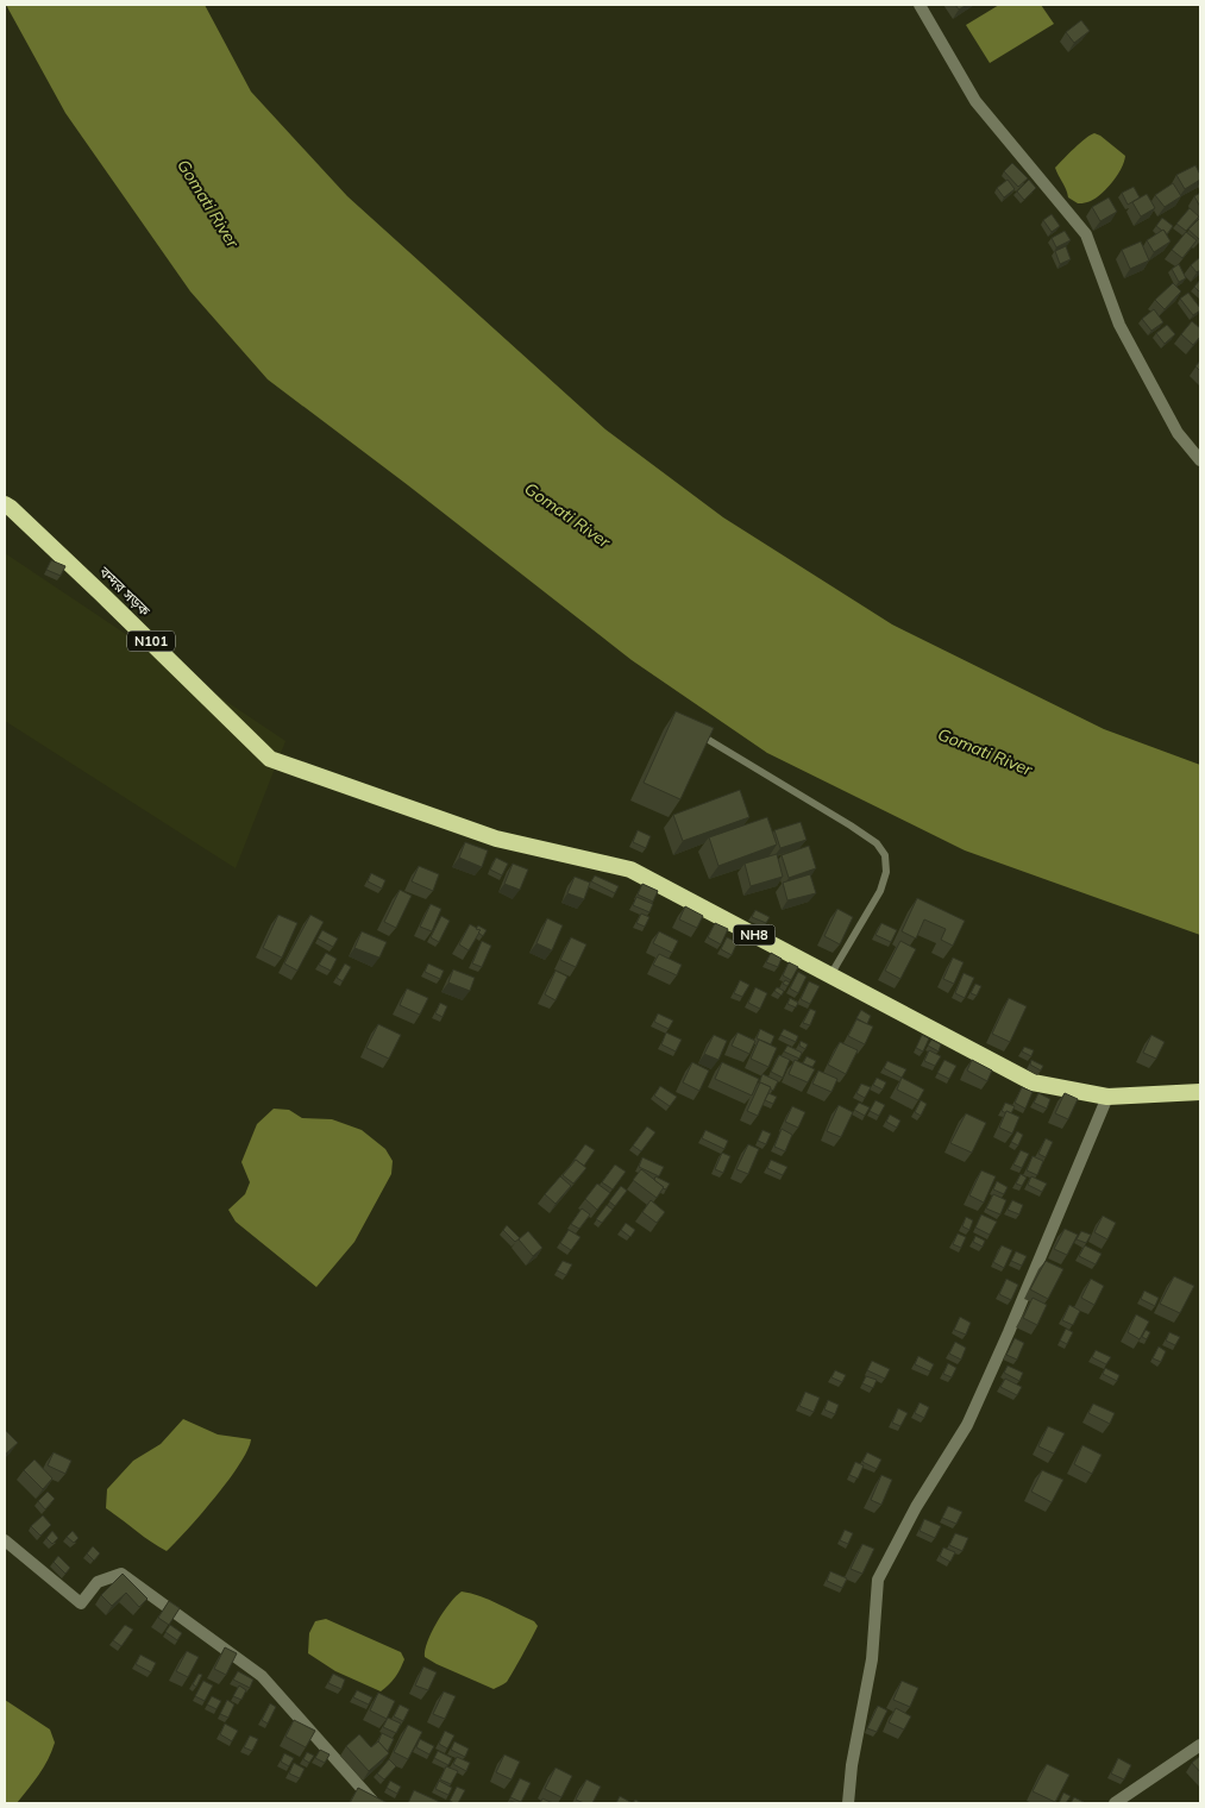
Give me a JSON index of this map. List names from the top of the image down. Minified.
{"streets":{"highway":["বন্দর সড়ক","N101","NH8"]},"crossings":[["বন্দর সড়ক","NH8"]],"water":["Gomati River"]}
